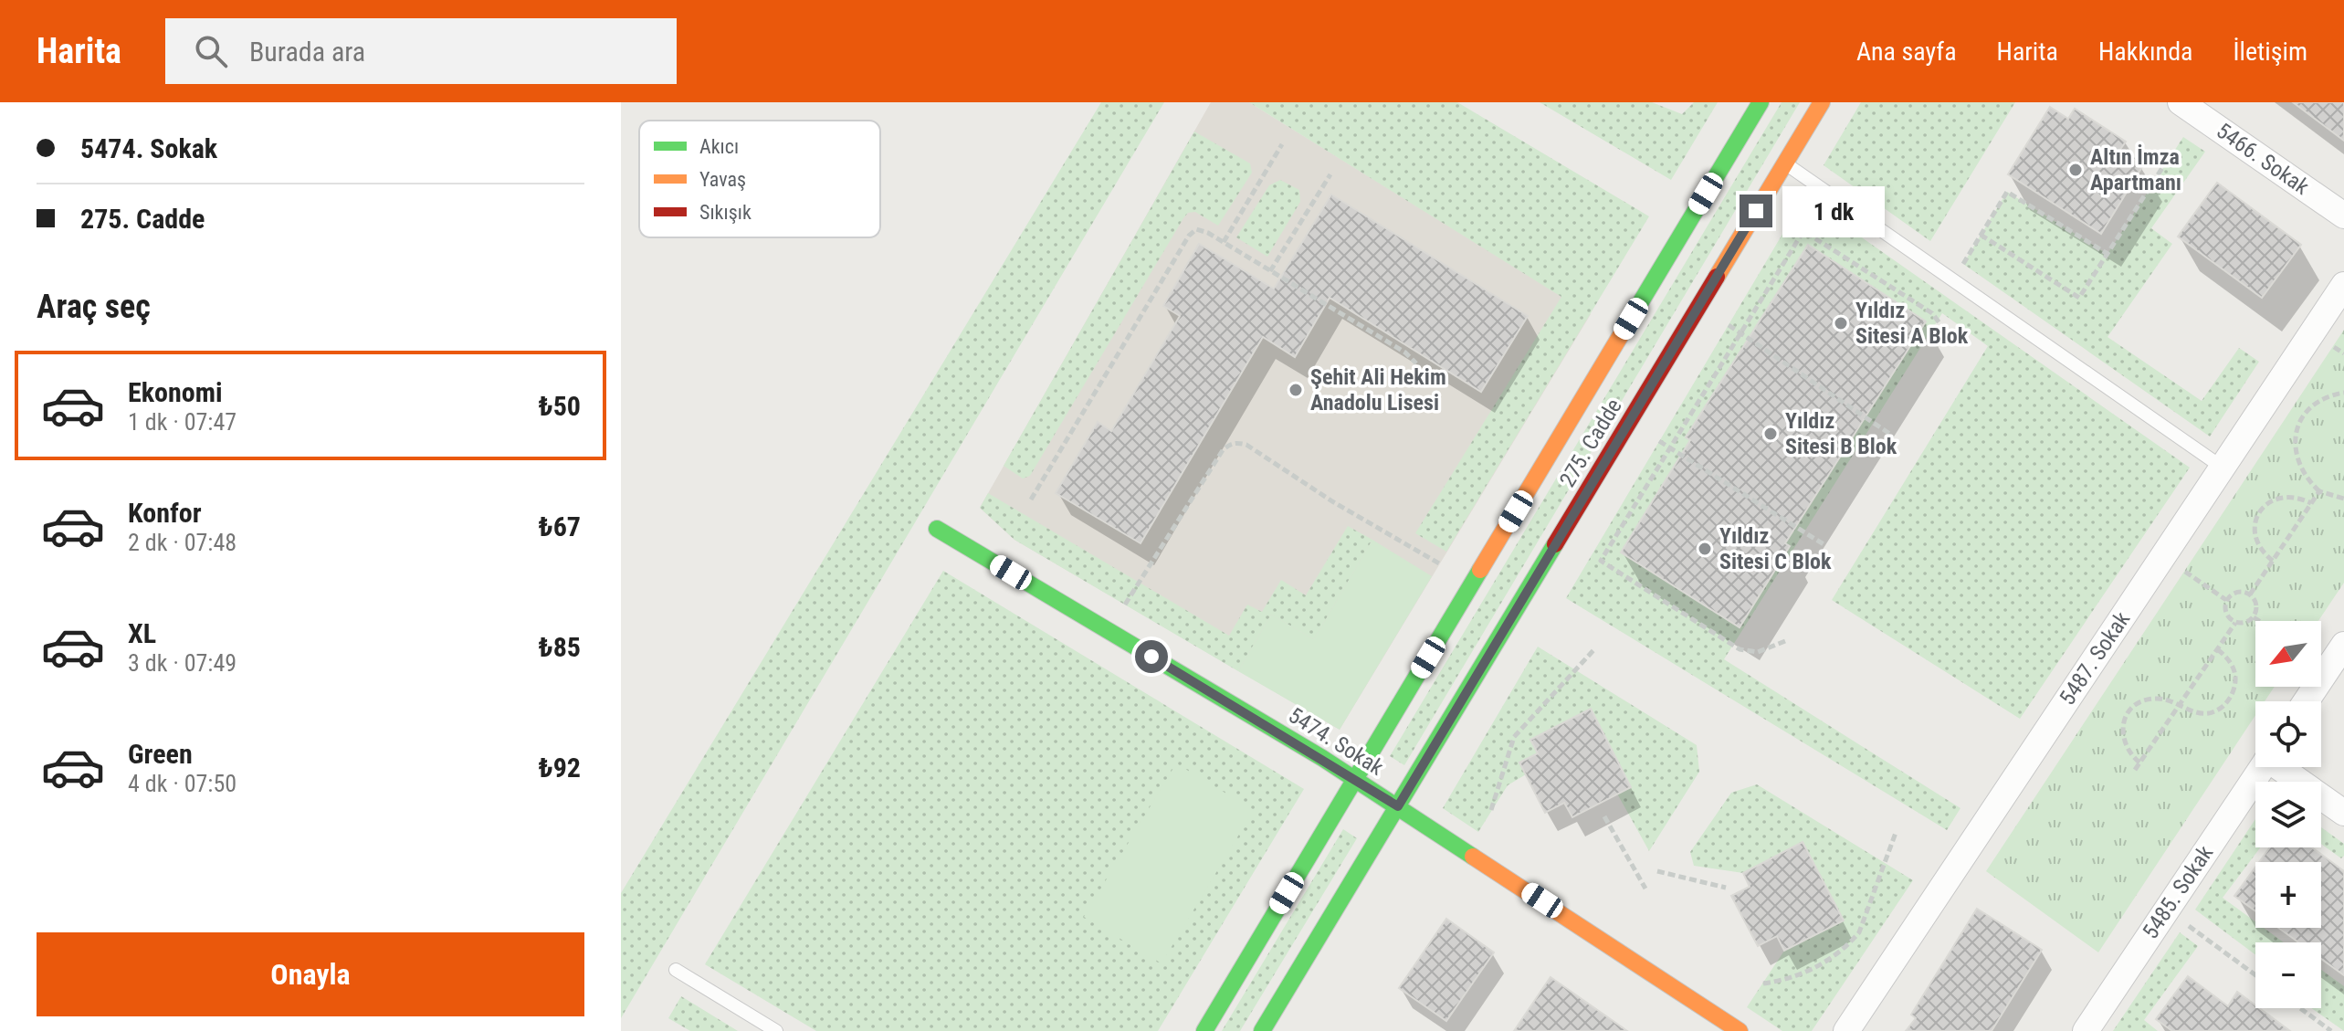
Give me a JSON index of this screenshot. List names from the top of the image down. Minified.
{"streets":{"street":["5466. Sokak","275. Cadde","5487. Sokak","5474. Sokak","5485. Sokak"]},"crossings":[["275. Cadde","5474. Sokak"]],"places":["Altın İmza Apartmanı","Yıldız Sitesi A Blok","Şehit Ali Hekim Anadolu Lisesi","Yıldız Sitesi B Blok","Yıldız Sitesi C Blok"],"legend":["Akıcı","Yavaş","Sıkışık"],"north":"bottom left","page":{"header":"Harita","search":"Burada ara","nav":["Ana sayfa","Harita","Hakkında","İletişim"],"banner":["5474. Sokak","275. Cadde"],"bubble":"1 dk","heading":"Araç seç","list":[{"name":"Ekonomi","note":"1 dk · 07:47","value":"₺50"},{"name":"Konfor","note":"2 dk · 07:48","value":"₺67"},{"name":"XL","note":"3 dk · 07:49","value":"₺85"},{"name":"Green","note":"4 dk · 07:50","value":"₺92"}],"map_buttons":["+","−"],"buttons":"Onayla"}}
